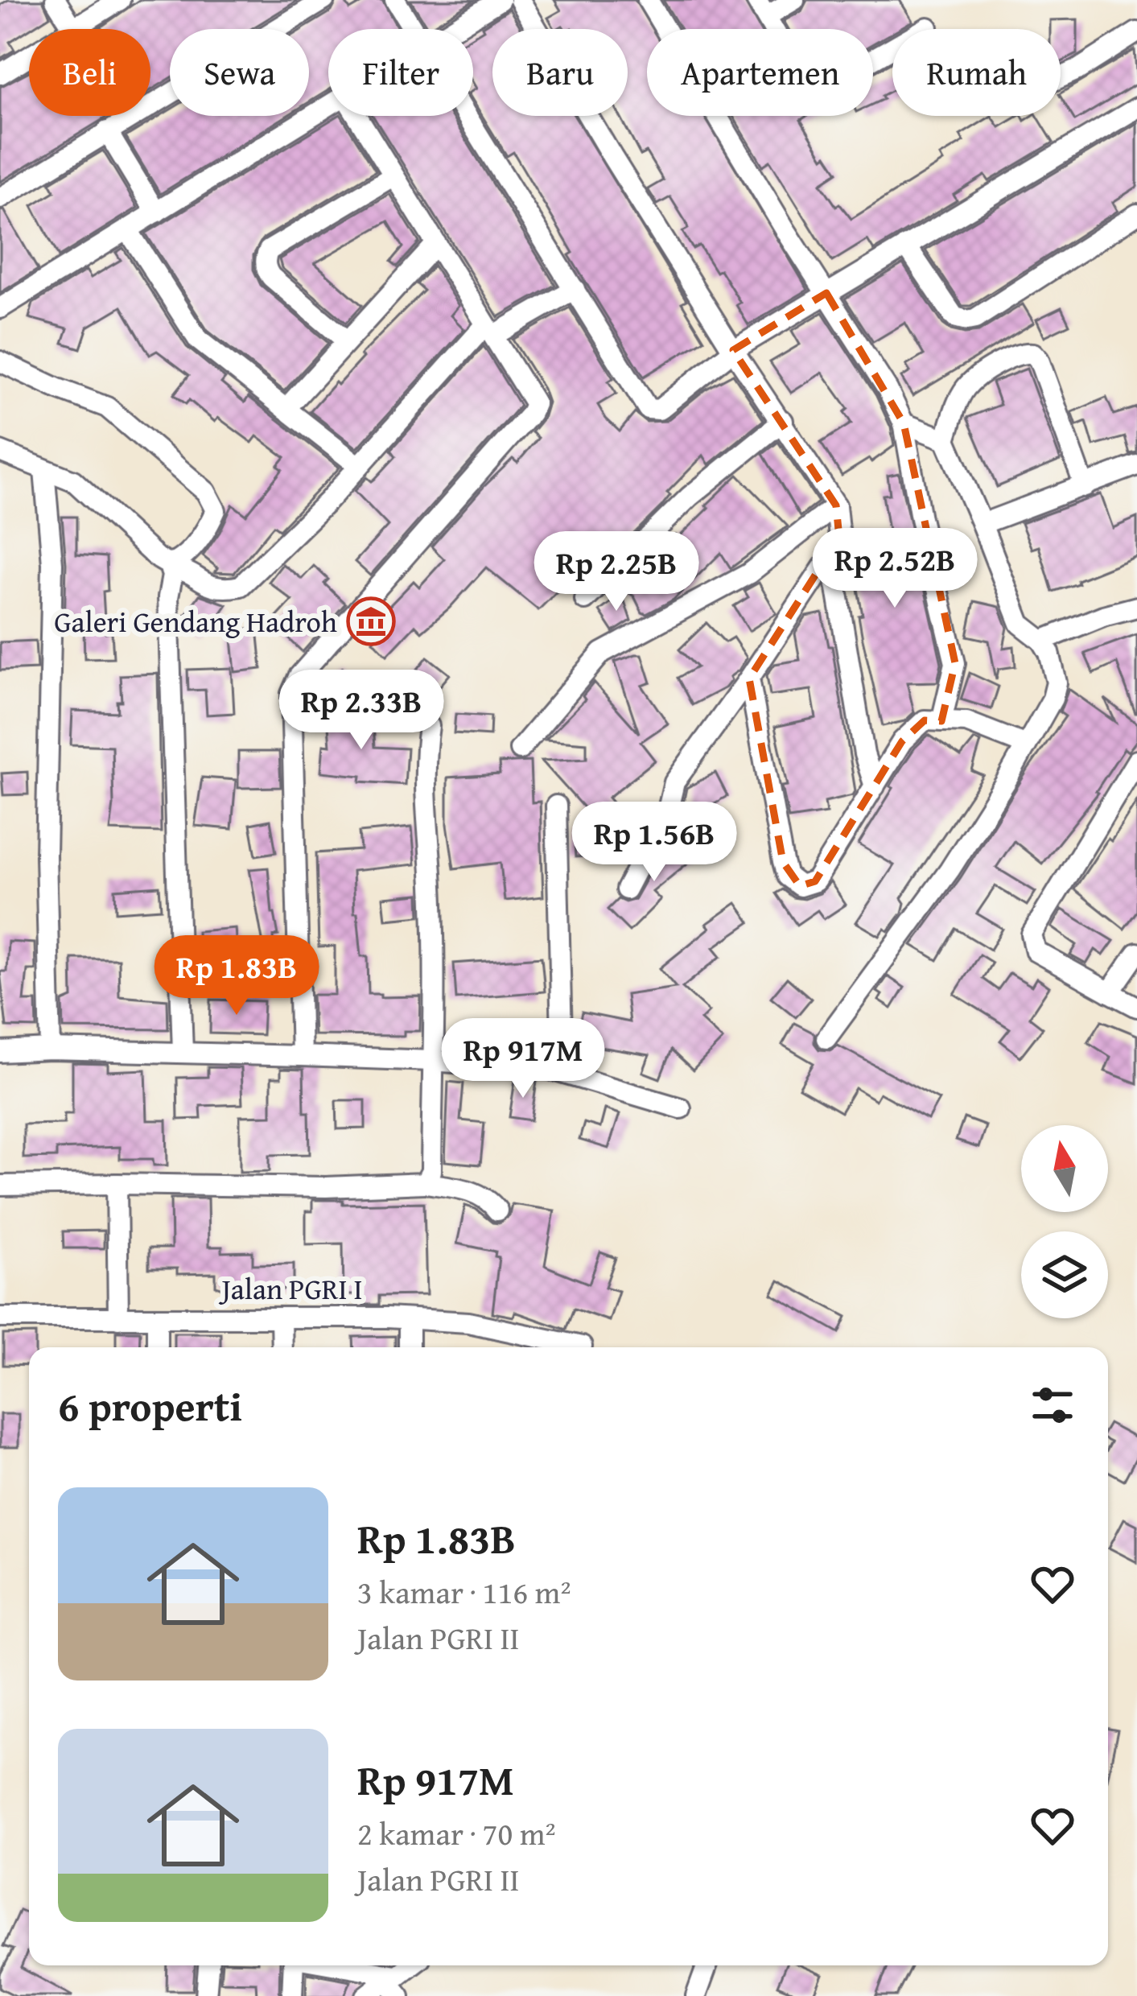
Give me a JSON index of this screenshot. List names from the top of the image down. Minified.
{"streets":{"street":["Jalan PGRI I"]},"places":{"museum":["Galeri Gendang Hadroh"]},"north":"top","page":{"chip":["Beli","Sewa","Filter","Baru","Apartemen","Rumah"],"price":["Rp 2.52B","Rp 2.25B","Rp 2.33B","Rp 1.56B","Rp 1.83B","Rp 917M"],"heading":"6 properti","list":[{"name":"Rp 1.83B","note":"3 kamar · 116 m² · Jalan PGRI II"},{"name":"Rp 917M","note":"2 kamar · 70 m² · Jalan PGRI II"}]}}
